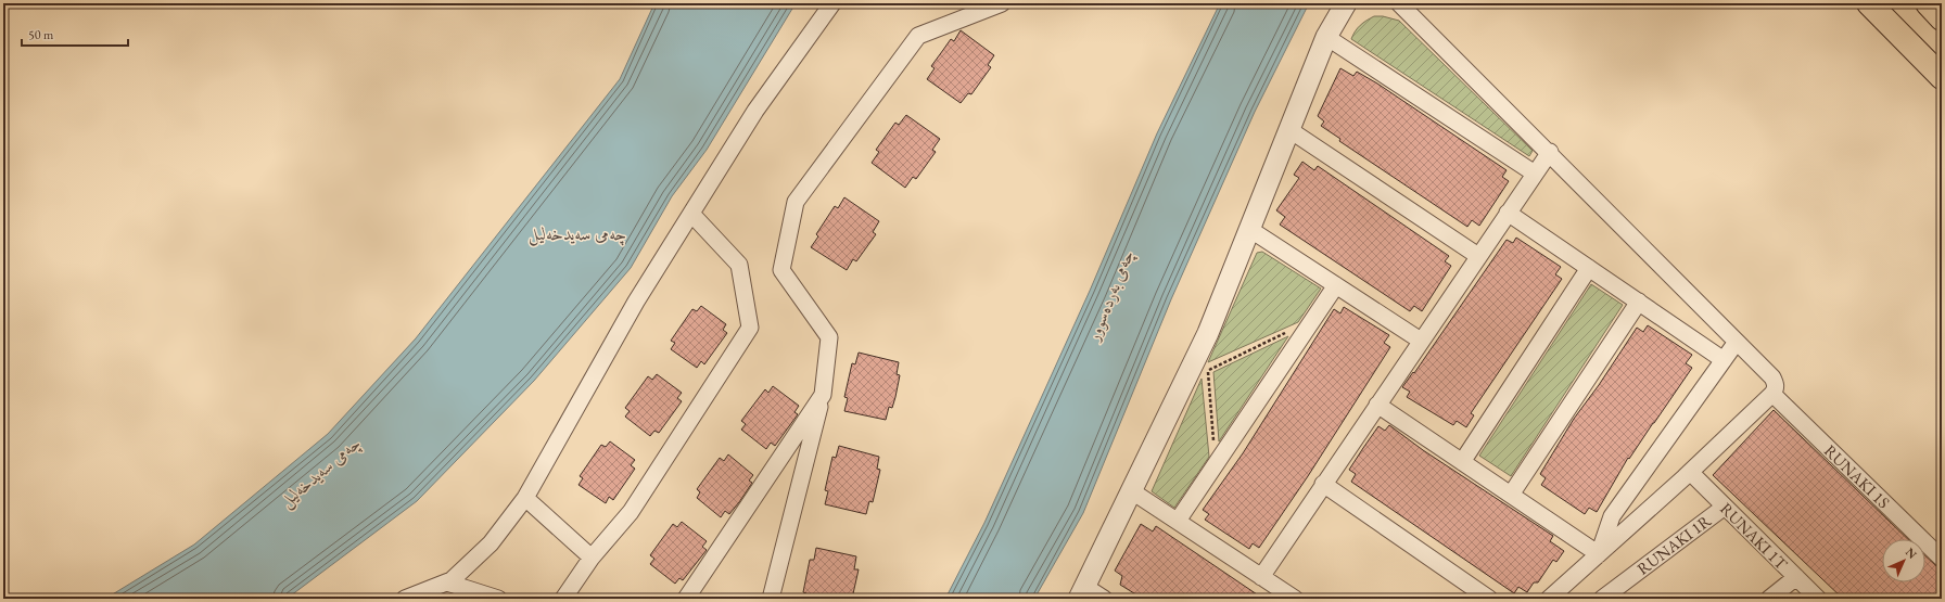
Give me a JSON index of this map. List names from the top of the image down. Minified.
{"streets":{"street":["RUNAKI 1S","RUNAKI 1T","RUNAKI 1R"]},"crossings":[["RUNAKI 1T","RUNAKI 1R"]],"water":["چەمی سەیدخەلیل","چەمی بەردەسوور"],"scale_bar":"50 m","north":"top right"}
